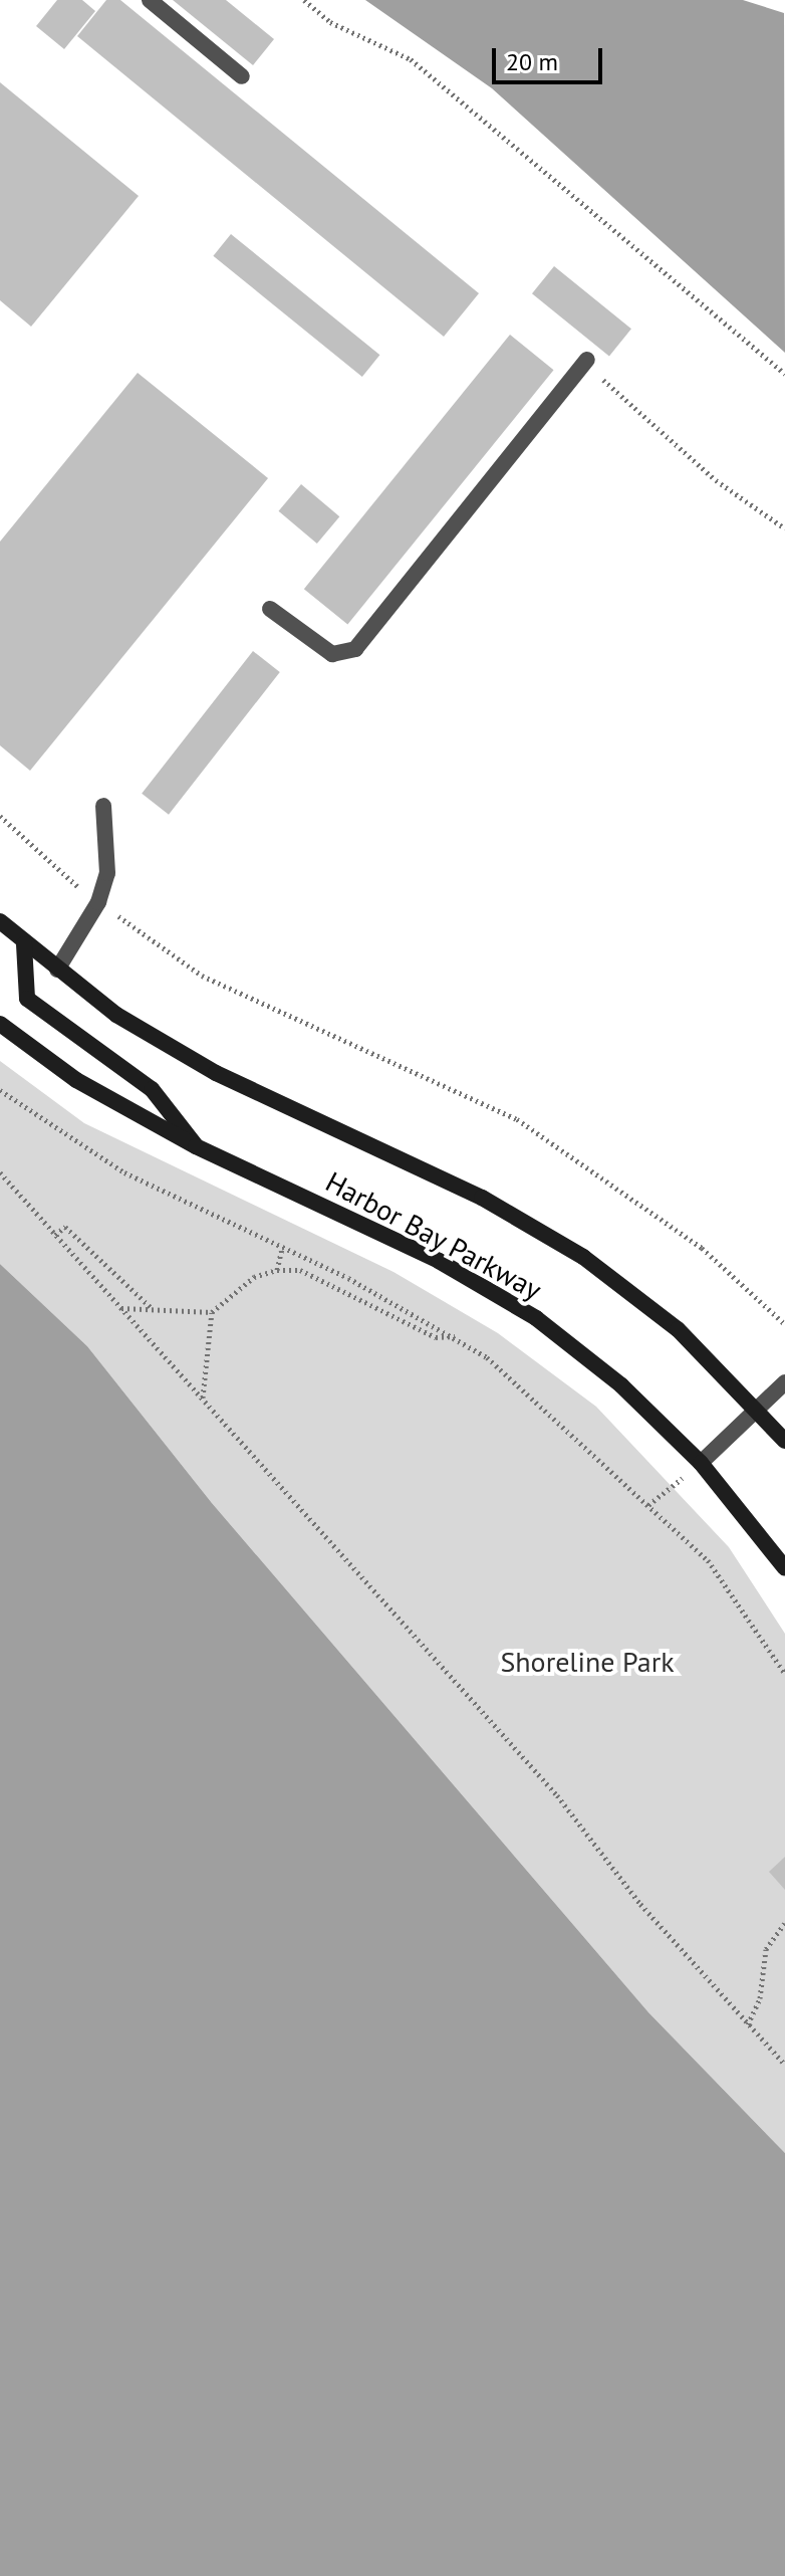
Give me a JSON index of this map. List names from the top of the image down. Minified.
{"streets":{"main road":["Harbor Bay Parkway"]},"parks":["Shoreline Park"],"scale_bar":"20 m"}
